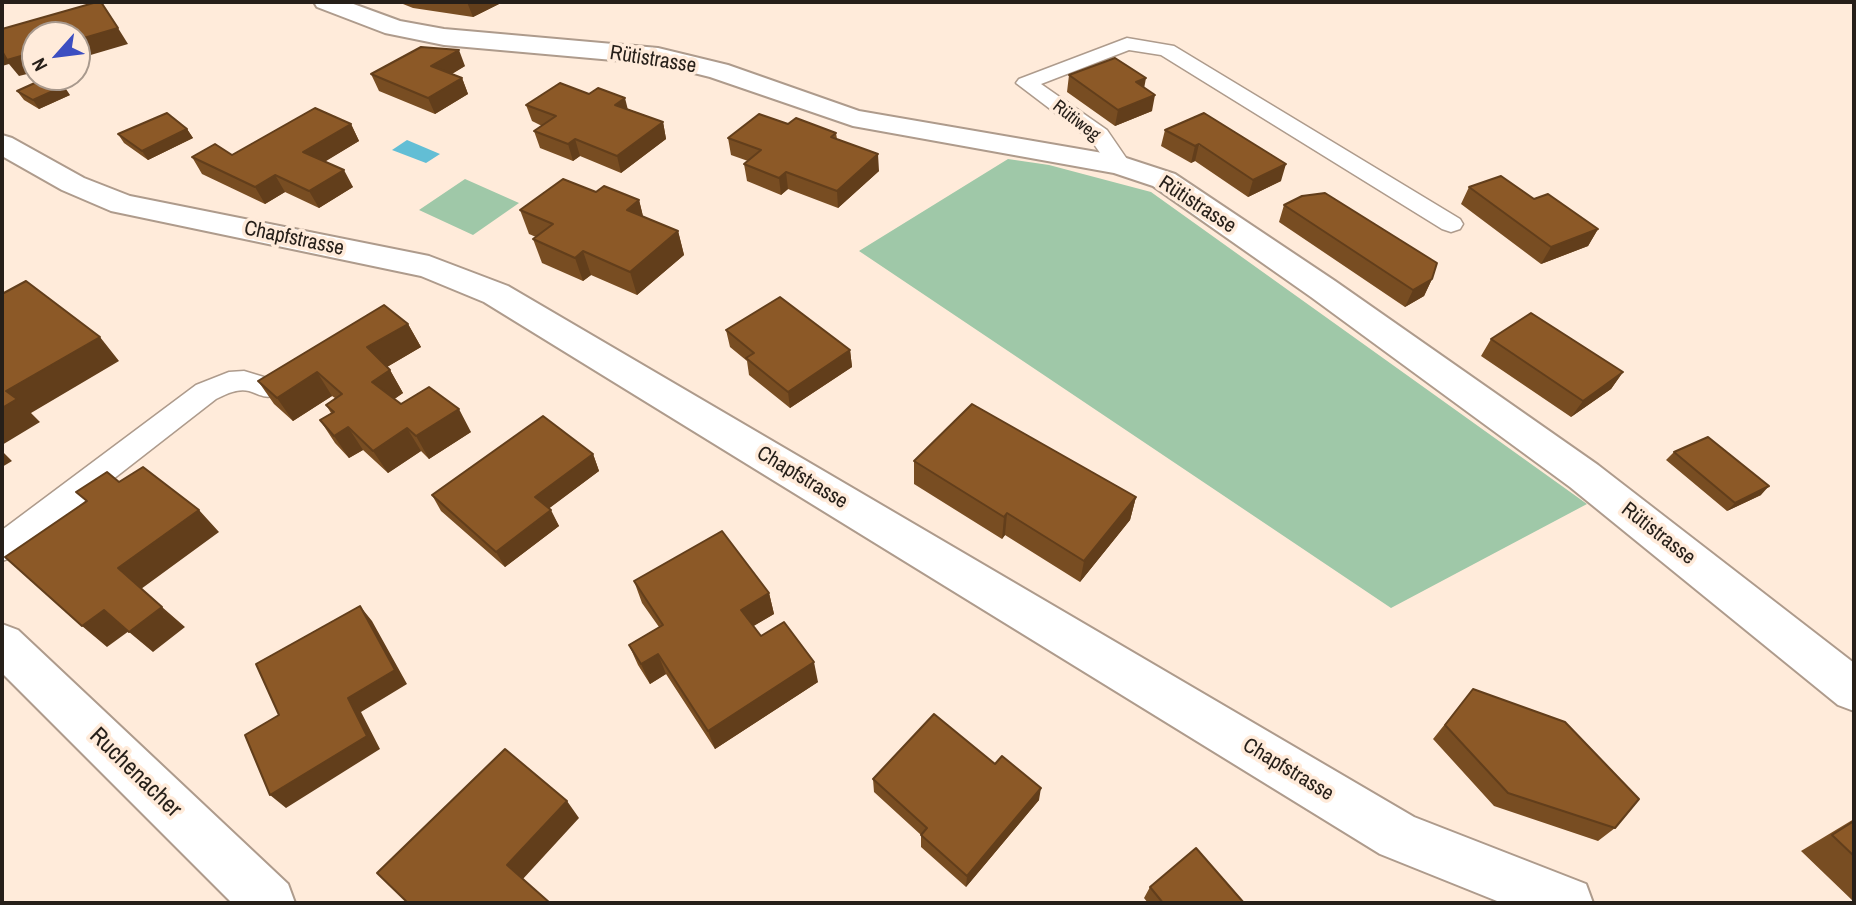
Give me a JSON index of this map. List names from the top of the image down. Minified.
{"streets":{"street":["Rütistrasse","Chapfstrasse","Ruchenacher"],"lane":["Rütiweg"]},"crossings":[["Rütistrasse","Rütiweg"]],"north":"bottom left"}
